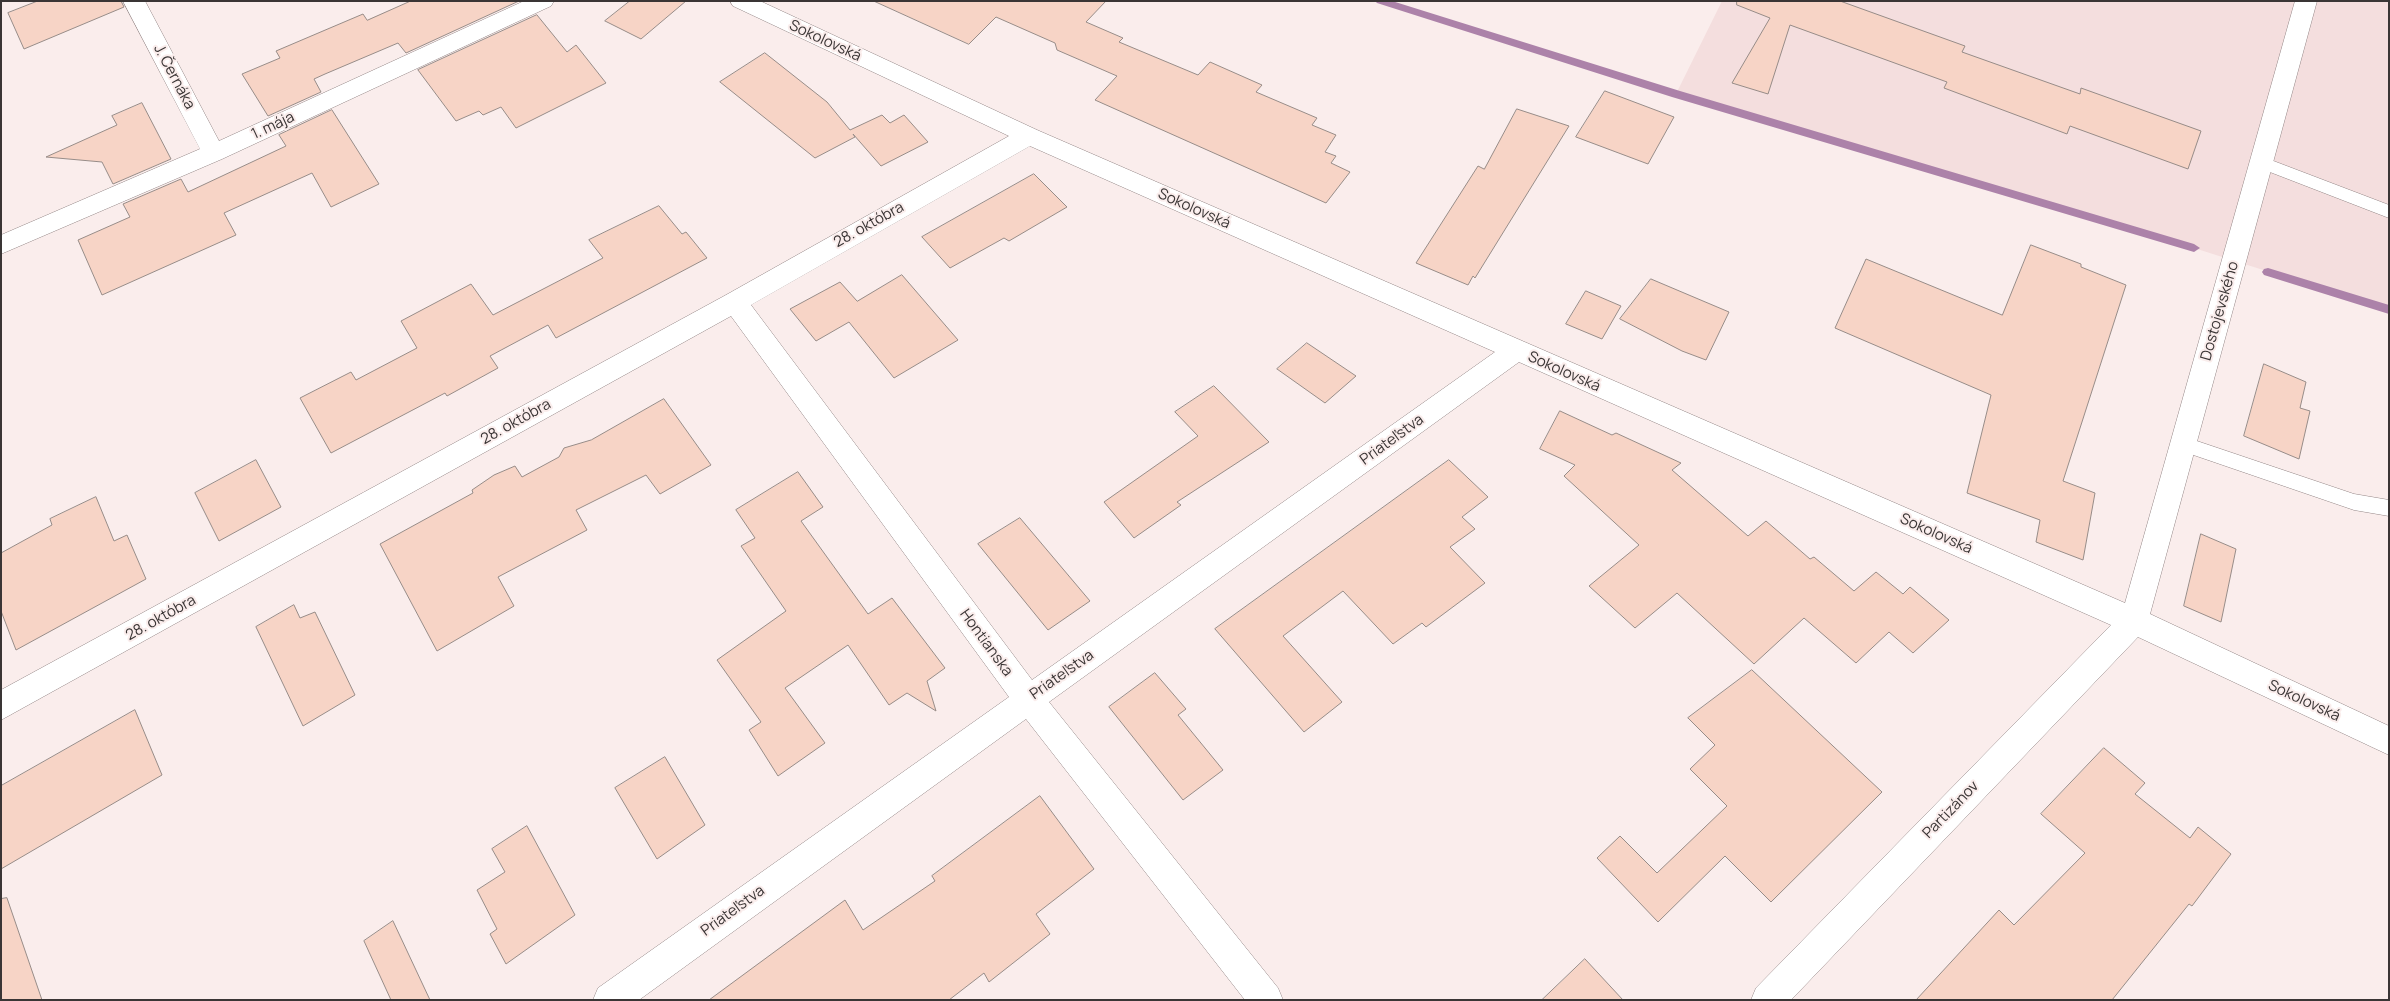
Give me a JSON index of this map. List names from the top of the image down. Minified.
{"streets":{"street":["Sokolovská","J. Černáka","1. mája","28. októbra","Dostojevského","Priateľstva","Hontianska","Partizánov"]},"crossings":[["Sokolovská","28. októbra"],["Sokolovská","Dostojevského"],["Sokolovská","Priateľstva"],["Sokolovská","Partizánov"],["J. Černáka","1. mája"],["28. októbra","Hontianska"],["Dostojevského","Partizánov"],["Priateľstva","Hontianska"]]}
